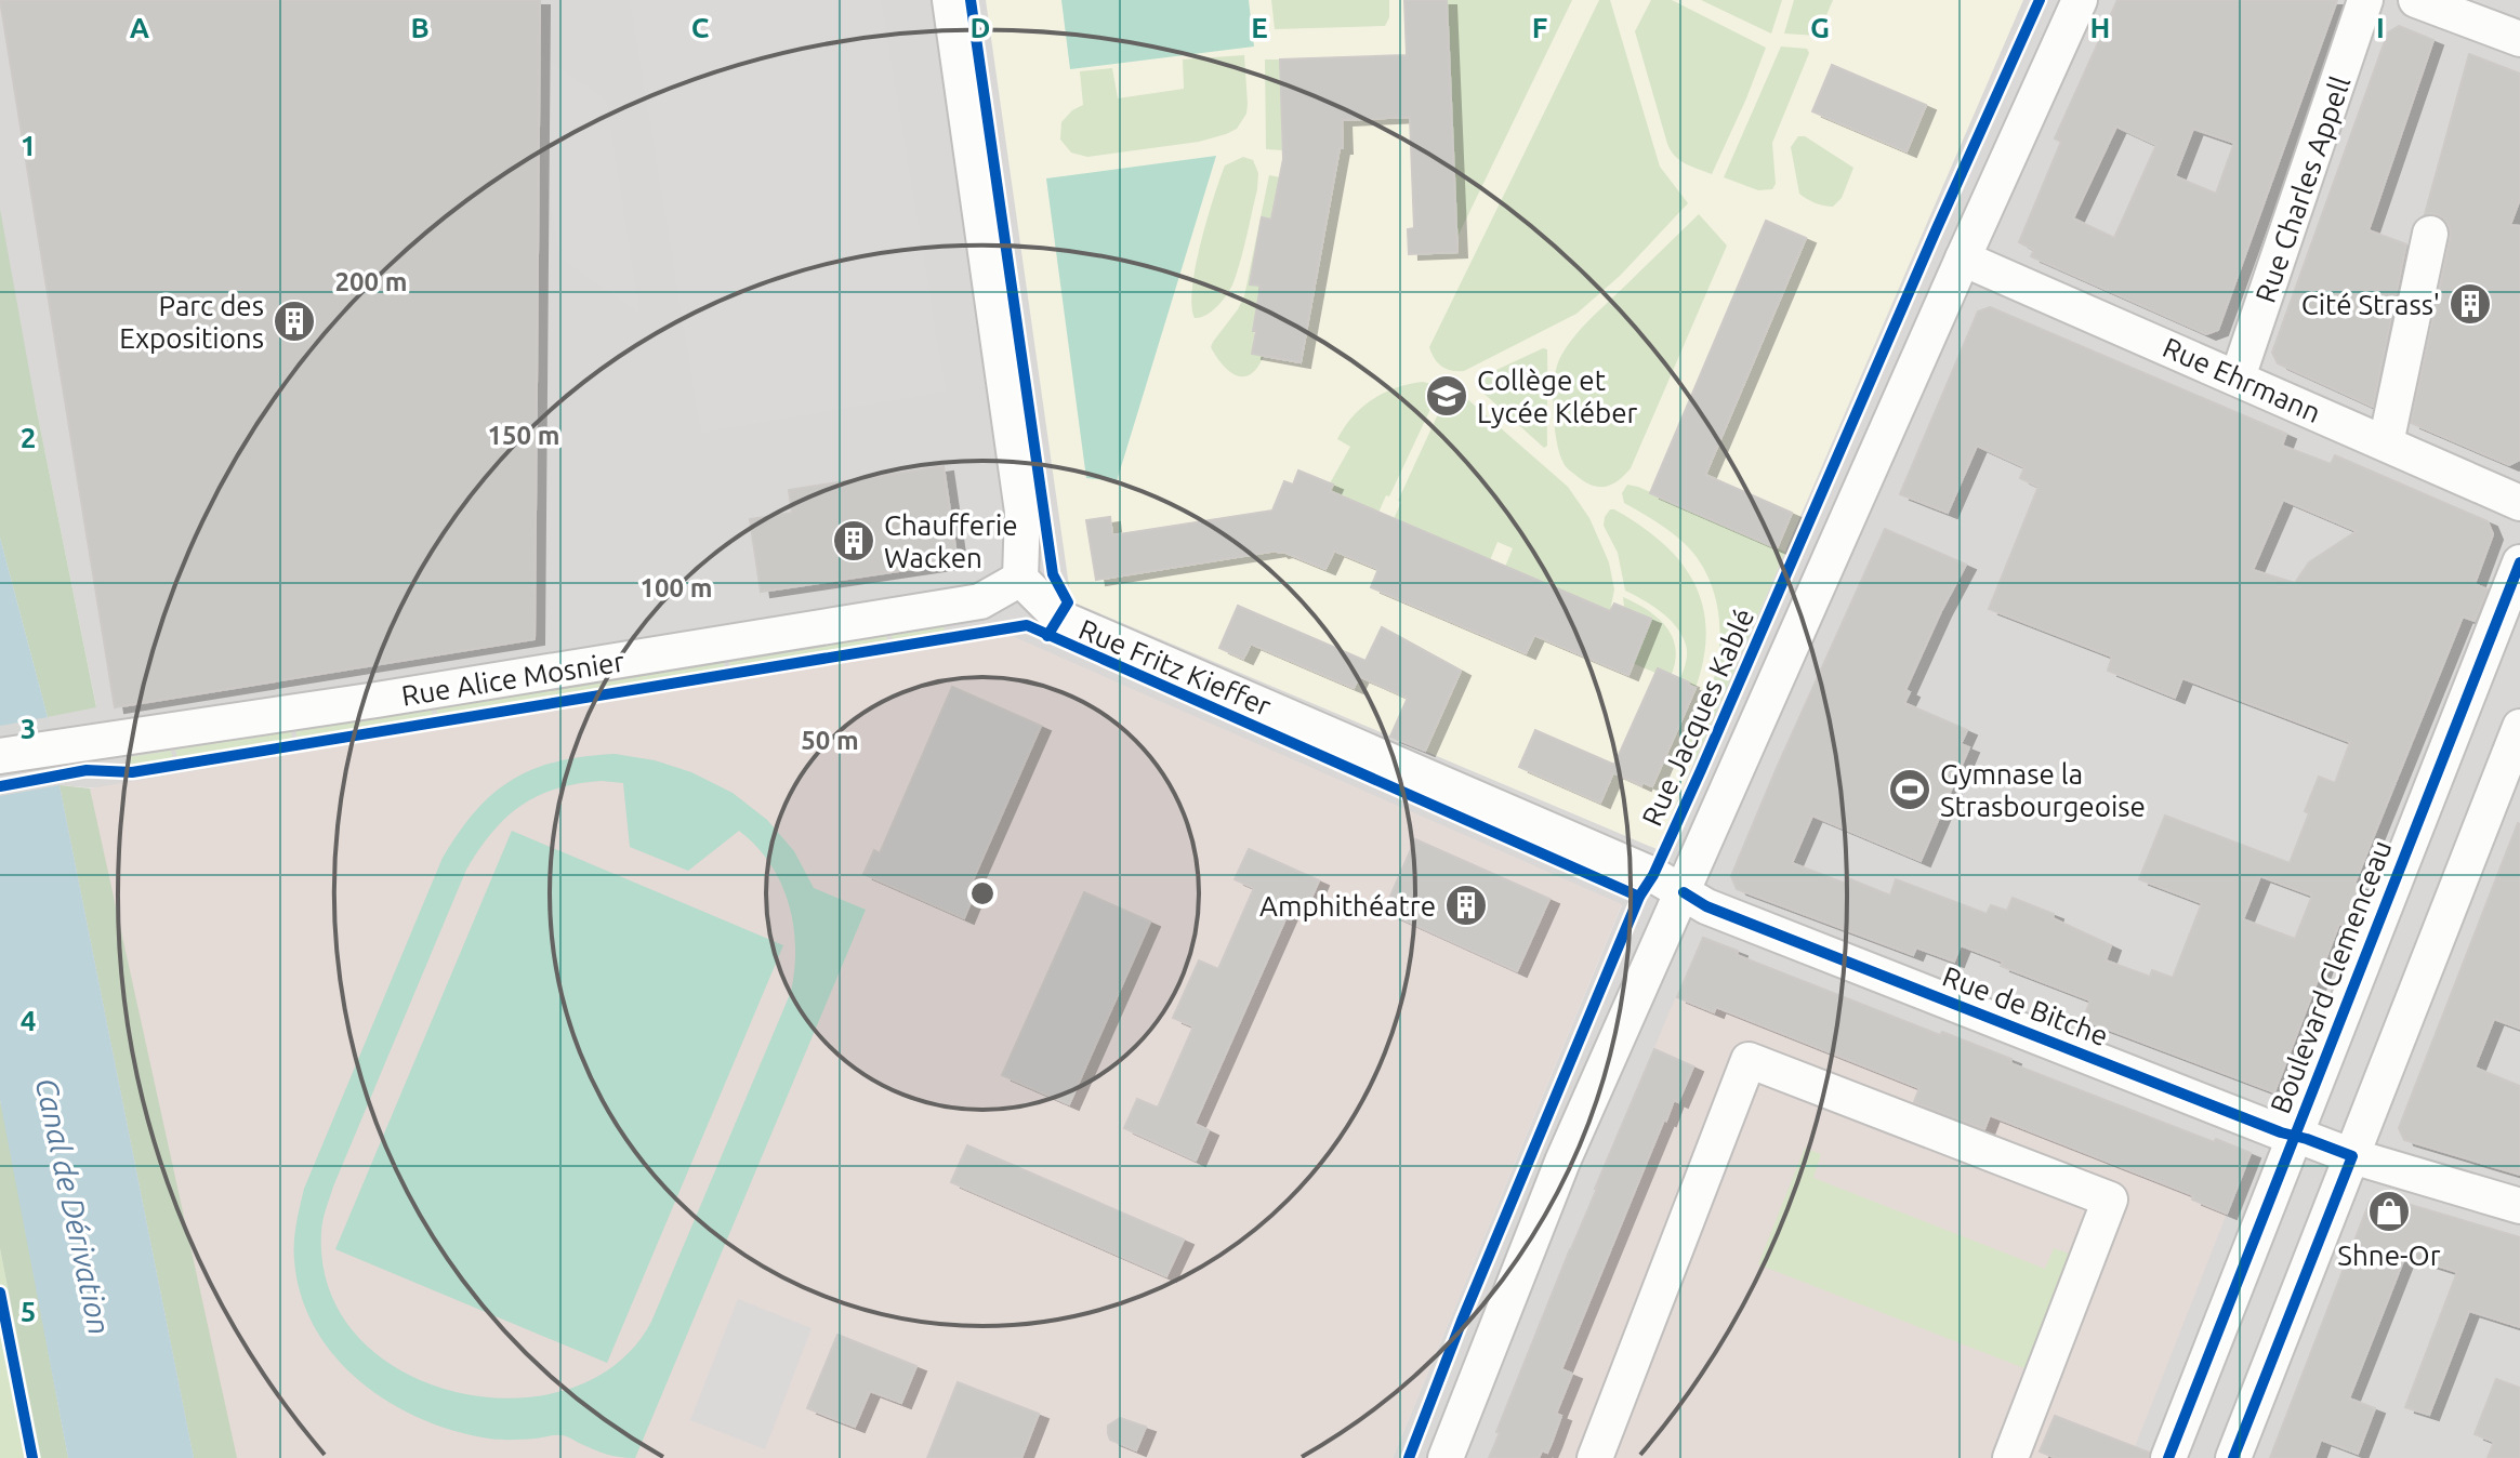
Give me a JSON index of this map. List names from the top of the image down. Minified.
{"streets":{"street":["Rue Charles Appell","Rue Ehrmann","Rue Fritz Kieffer","Rue Alice Mosnier","Rue Jacques Kablé","Boulevard Clemenceau","Rue de Bitche"]},"crossings":[["Rue Charles Appell","Rue Ehrmann"],["Rue Ehrmann","Rue Jacques Kablé"],["Rue Fritz Kieffer","Rue Alice Mosnier"],["Rue Fritz Kieffer","Rue Jacques Kablé"],["Rue Fritz Kieffer","Rue de Bitche"],["Rue Jacques Kablé","Rue de Bitche"],["Boulevard Clemenceau","Rue de Bitche"]],"water":["Canal de Dérivation"],"places":{"building":["Cité Strass'","Parc des Expositions","Chaufferie Wacken","Amphithéatre"],"school or university":["Collège et Lycée Kléber"],"sports":["Gymnase la Strasbourgeoise"],"shop":["Shne-Or"]},"grid":{"columns":["A","B","C","D","E","F","G","H","I"],"rows":["1","2","3","4","5"]},"rings":["200 m","150 m","100 m","50 m"]}
